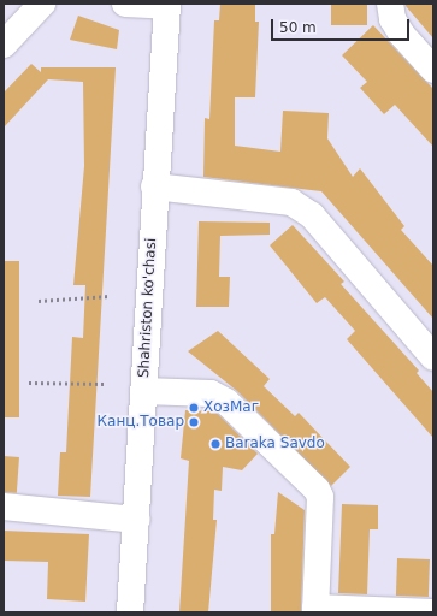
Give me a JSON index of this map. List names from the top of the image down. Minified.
{"streets":{"street":["Shahriston ko'chasi"]},"places":["ХозМаг","Канц.Товар","Baraka Savdo"],"scale_bar":"50 m"}
